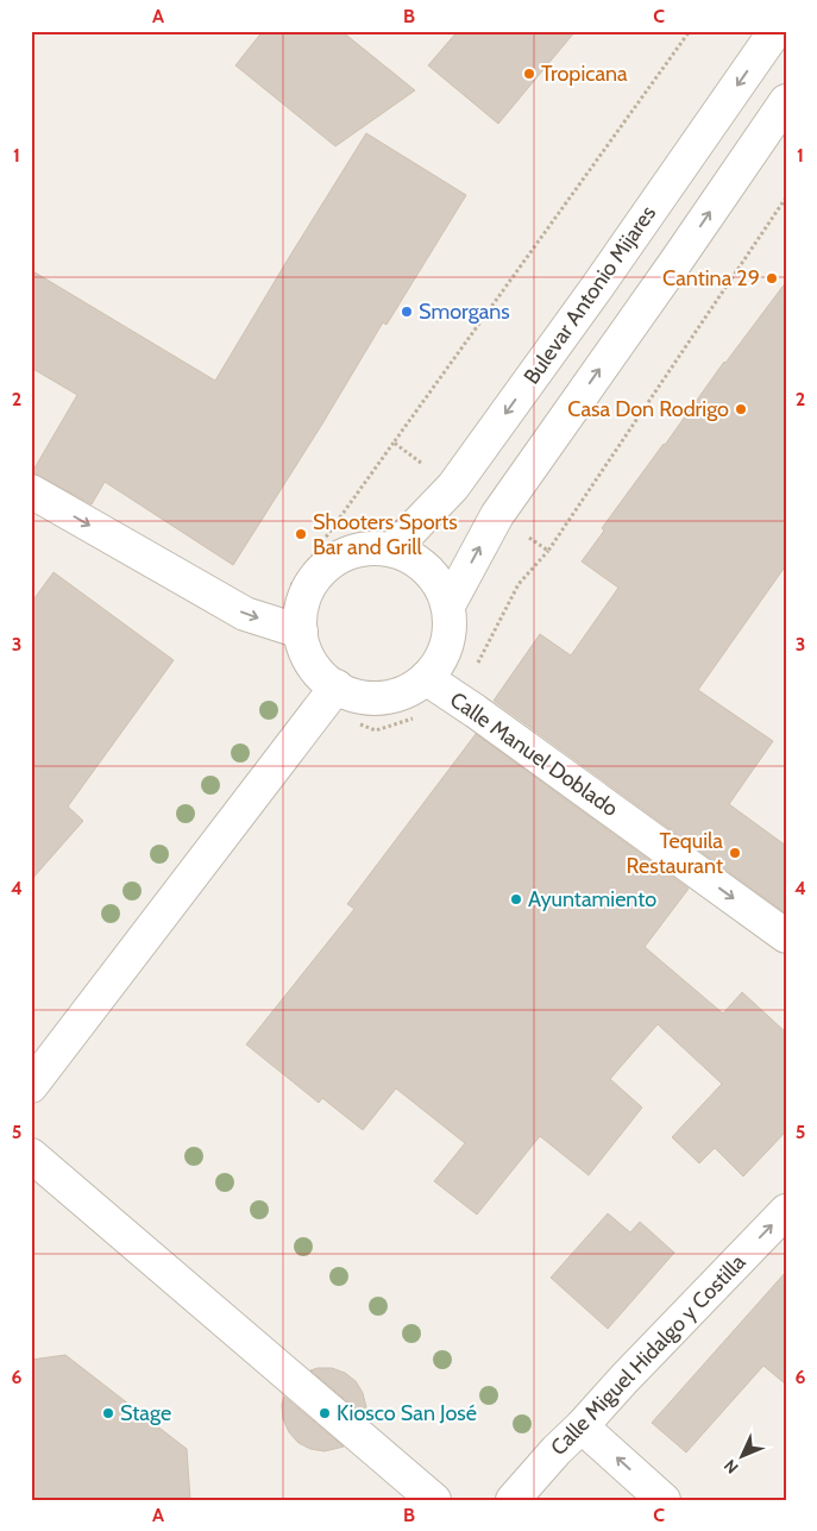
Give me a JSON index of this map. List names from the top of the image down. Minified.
{"streets":{"street":["Bulevar Antonio Mijares","Calle Manuel Doblado","Calle Miguel Hidalgo y Costilla"]},"crossings":[["Bulevar Antonio Mijares","Calle Manuel Doblado"]],"one_way":["Calle Manuel Doblado","Calle Miguel Hidalgo y Costilla"],"places":["Tropicana","Cantina 29","Smorgans","Casa Don Rodrigo","Shooters Sports Bar and Grill","Tequila Restaurant","Ayuntamiento","Stage","Kiosco San José"],"north":"bottom left","grid":{"columns":["A","B","C"],"rows":["1","2","3","4","5","6"]}}
